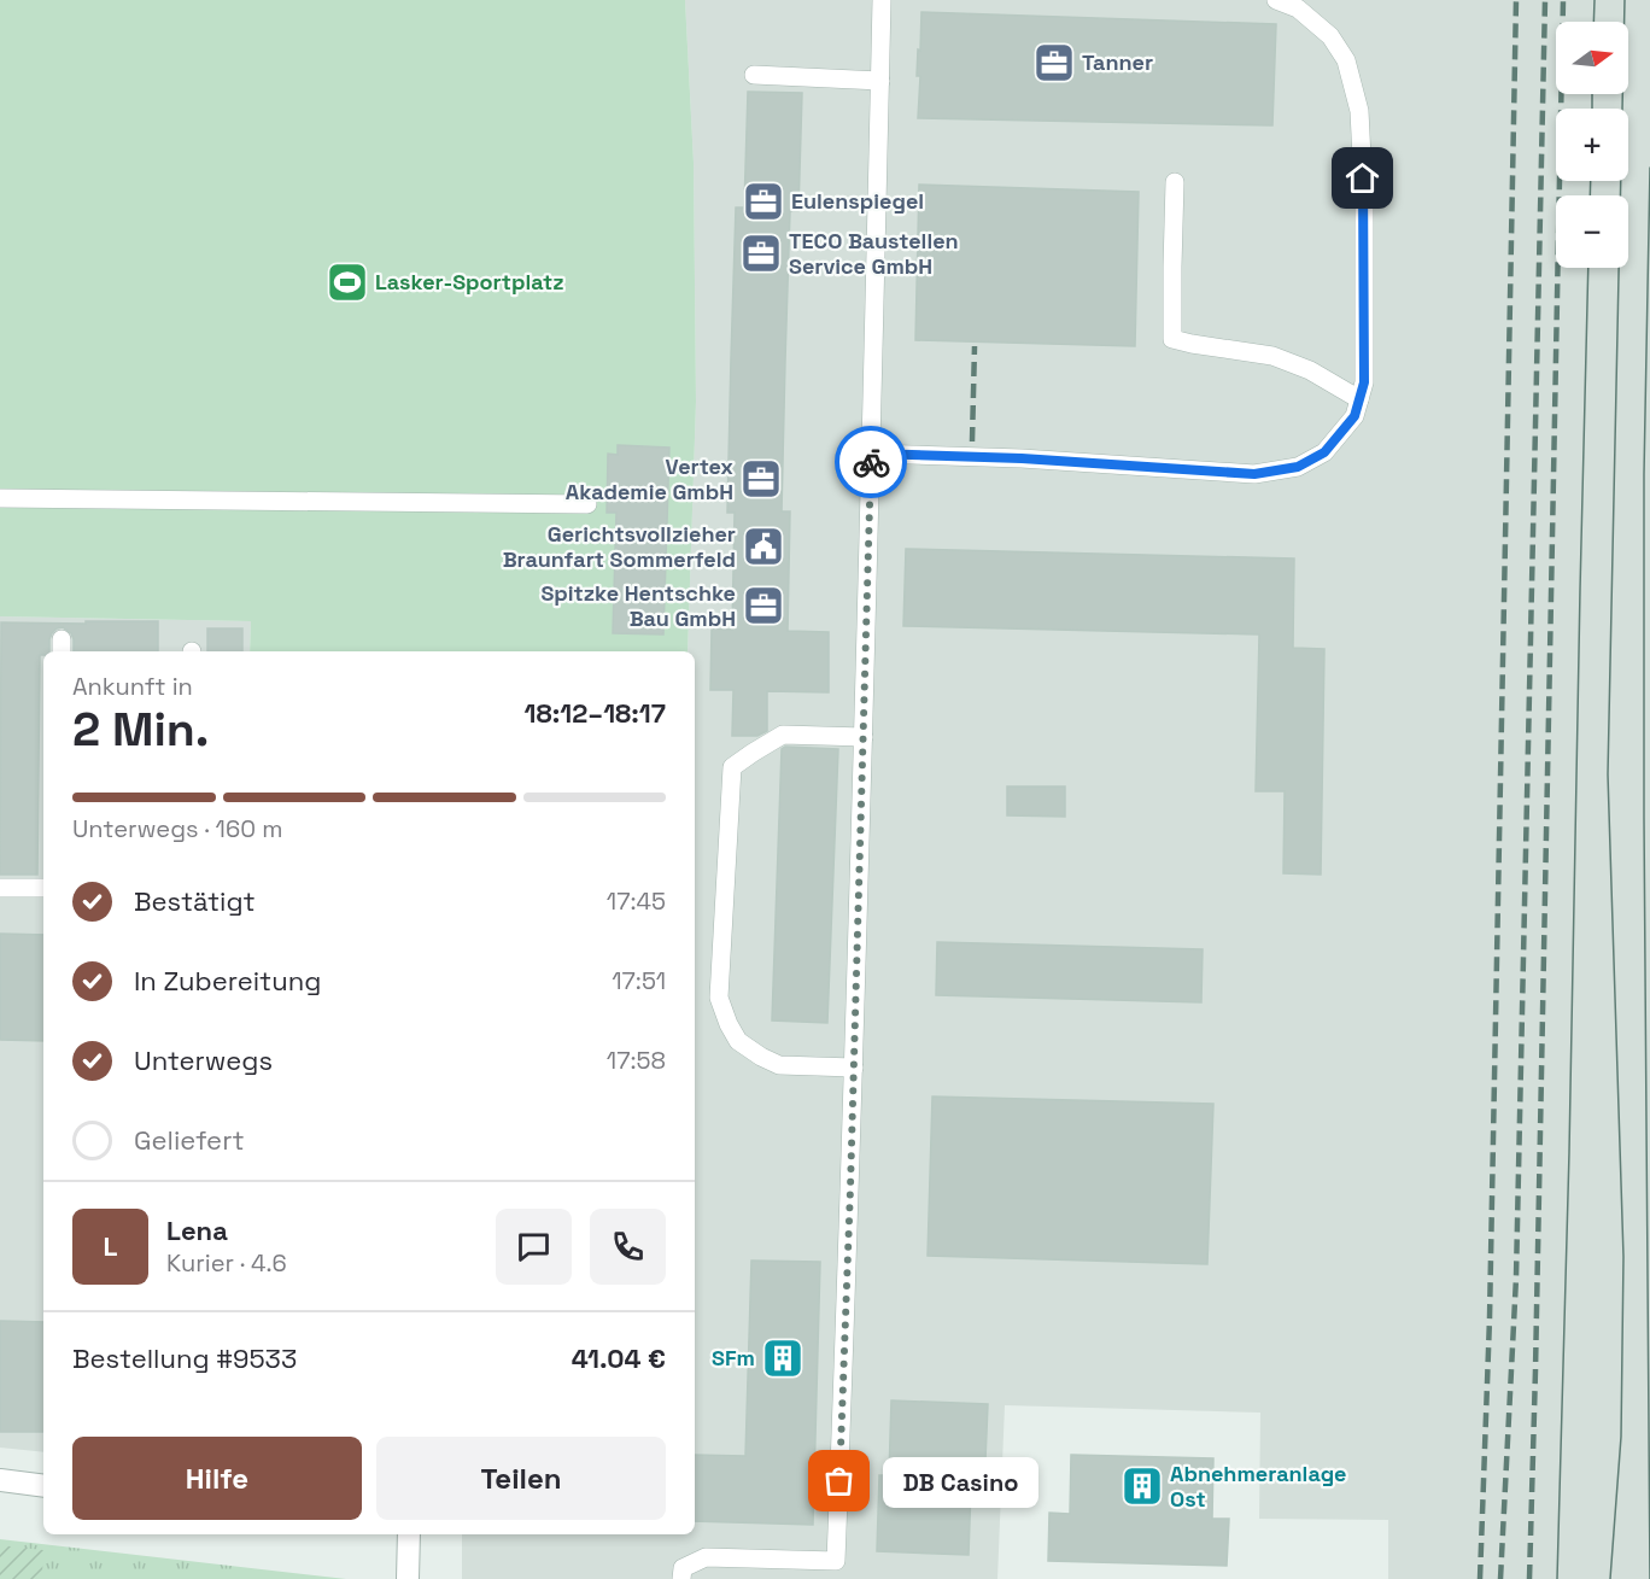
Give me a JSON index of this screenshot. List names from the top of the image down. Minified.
{"places":{"office":["Tanner","Eulenspiegel","TECO Baustellen Service GmbH","Vertex Akademie GmbH","Spitzke Hentschke Bau GmbH"],"sports":["Lasker-Sportplatz"],"public building":["Gerichtsvollzieher Braunfart Sommerfeld"],"building":["SFm","Abnehmeranlage Ost"],"other":["DB Casino"]},"north":"right","page":{"map_buttons":["+","−"],"heading":["2 Min.","Ankunft in","18:12–18:17"],"panel":["Lena","Kurier · 4.6","Bestellung #9533","41.04 €"],"bar":"Unterwegs · 160 m","list":[["Bestätigt","17:45"],["In Zubereitung","17:51"],["Unterwegs","17:58"],"Geliefert"],"round":"L","buttons":["Hilfe","Teilen"],"bubble":"DB Casino"}}
